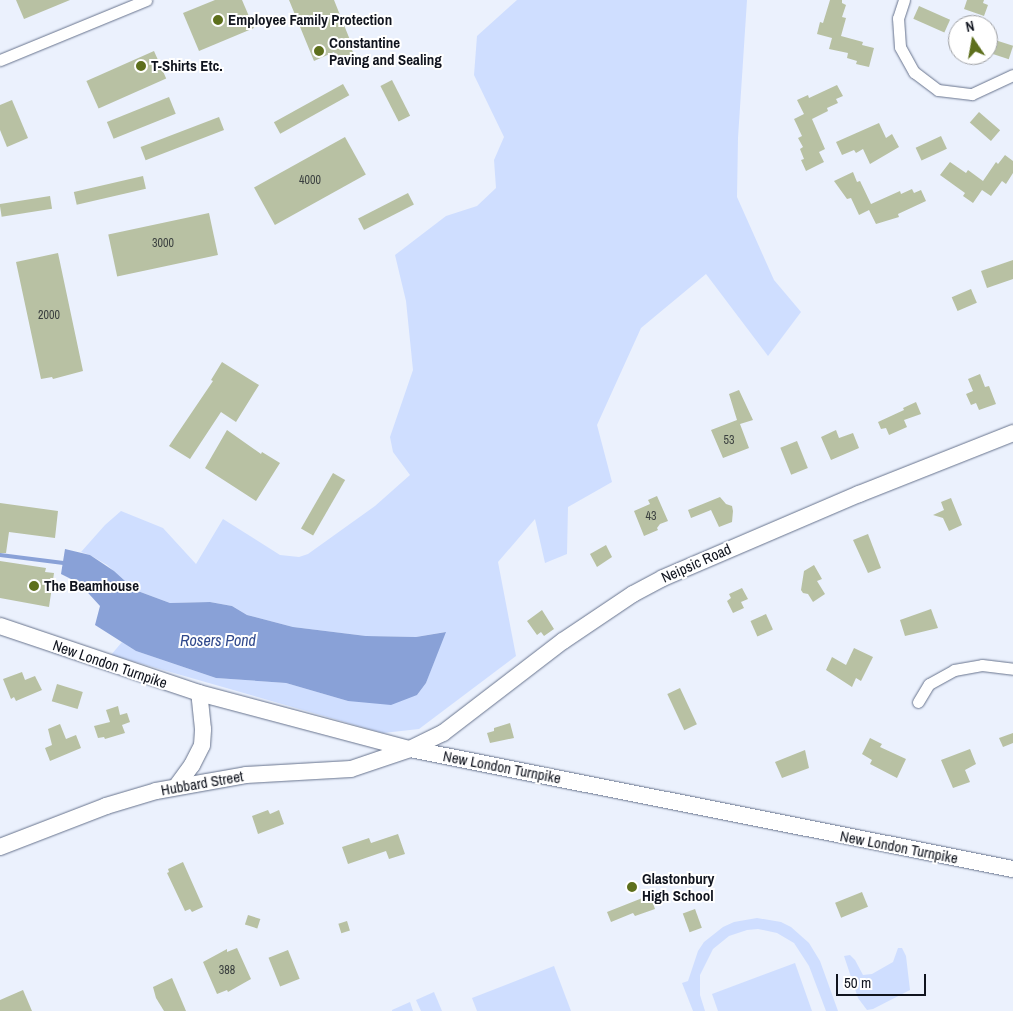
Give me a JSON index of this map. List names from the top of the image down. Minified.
{"streets":{"street":["Neipsic Road","New London Turnpike","Hubbard Street"]},"crossings":[["Neipsic Road","New London Turnpike"],["Neipsic Road","Hubbard Street"],["New London Turnpike","Hubbard Street"]],"water":["Rosers Pond"],"places":["Employee Family Protection","Constantine Paving and Sealing","T-Shirts Etc.","The Beamhouse","Glastonbury High School"],"house_numbers":["4000","3000","2000","53","43","388"],"scale_bar":"50 m","north":"top"}
